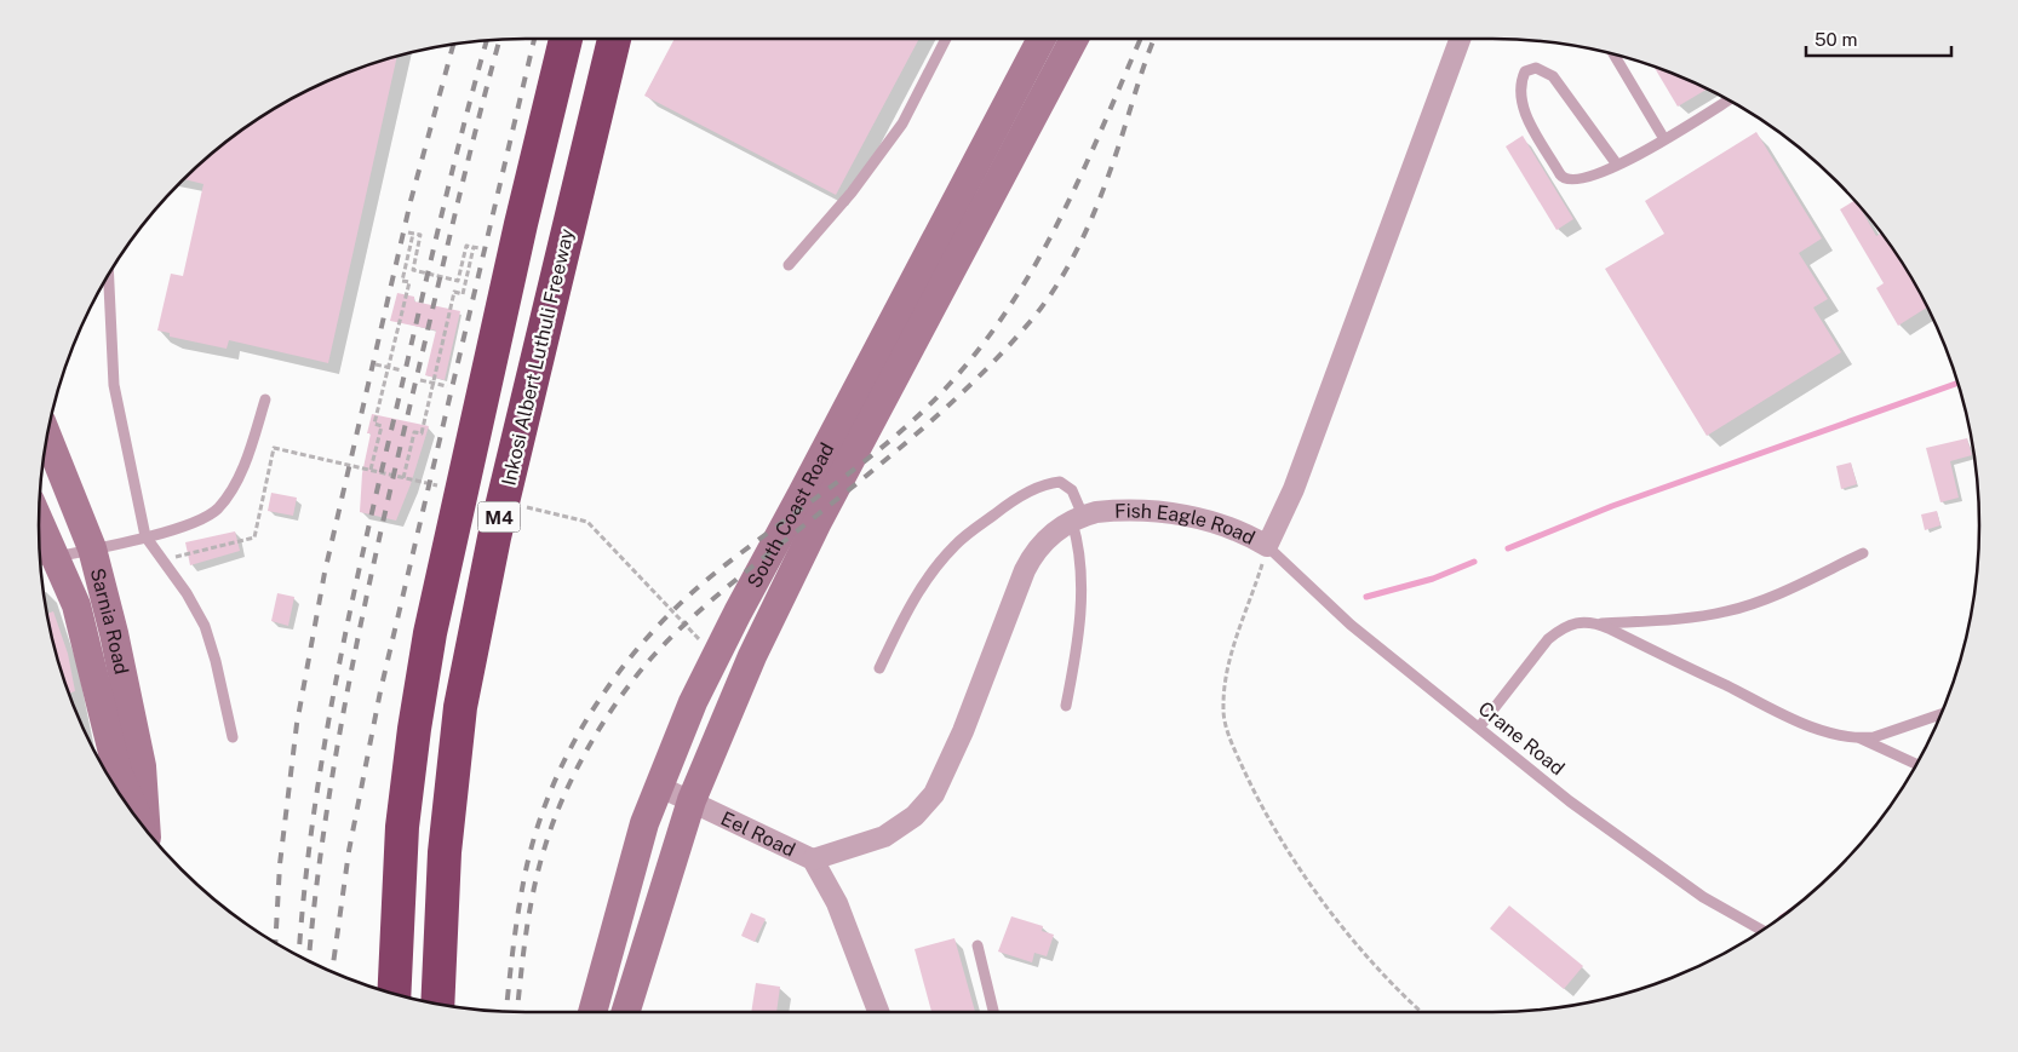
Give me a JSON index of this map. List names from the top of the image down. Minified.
{"streets":{"highway":["Inkosi Albert Luthuli Freeway","M4"],"street":["South Coast Road","Fish Eagle Road","Sarnia Road","Eel Road"],"lane":["Crane Road"]},"crossings":[["South Coast Road","Eel Road"],["Fish Eagle Road","Crane Road"],["Fish Eagle Road","Eel Road"]],"scale_bar":"50 m"}
